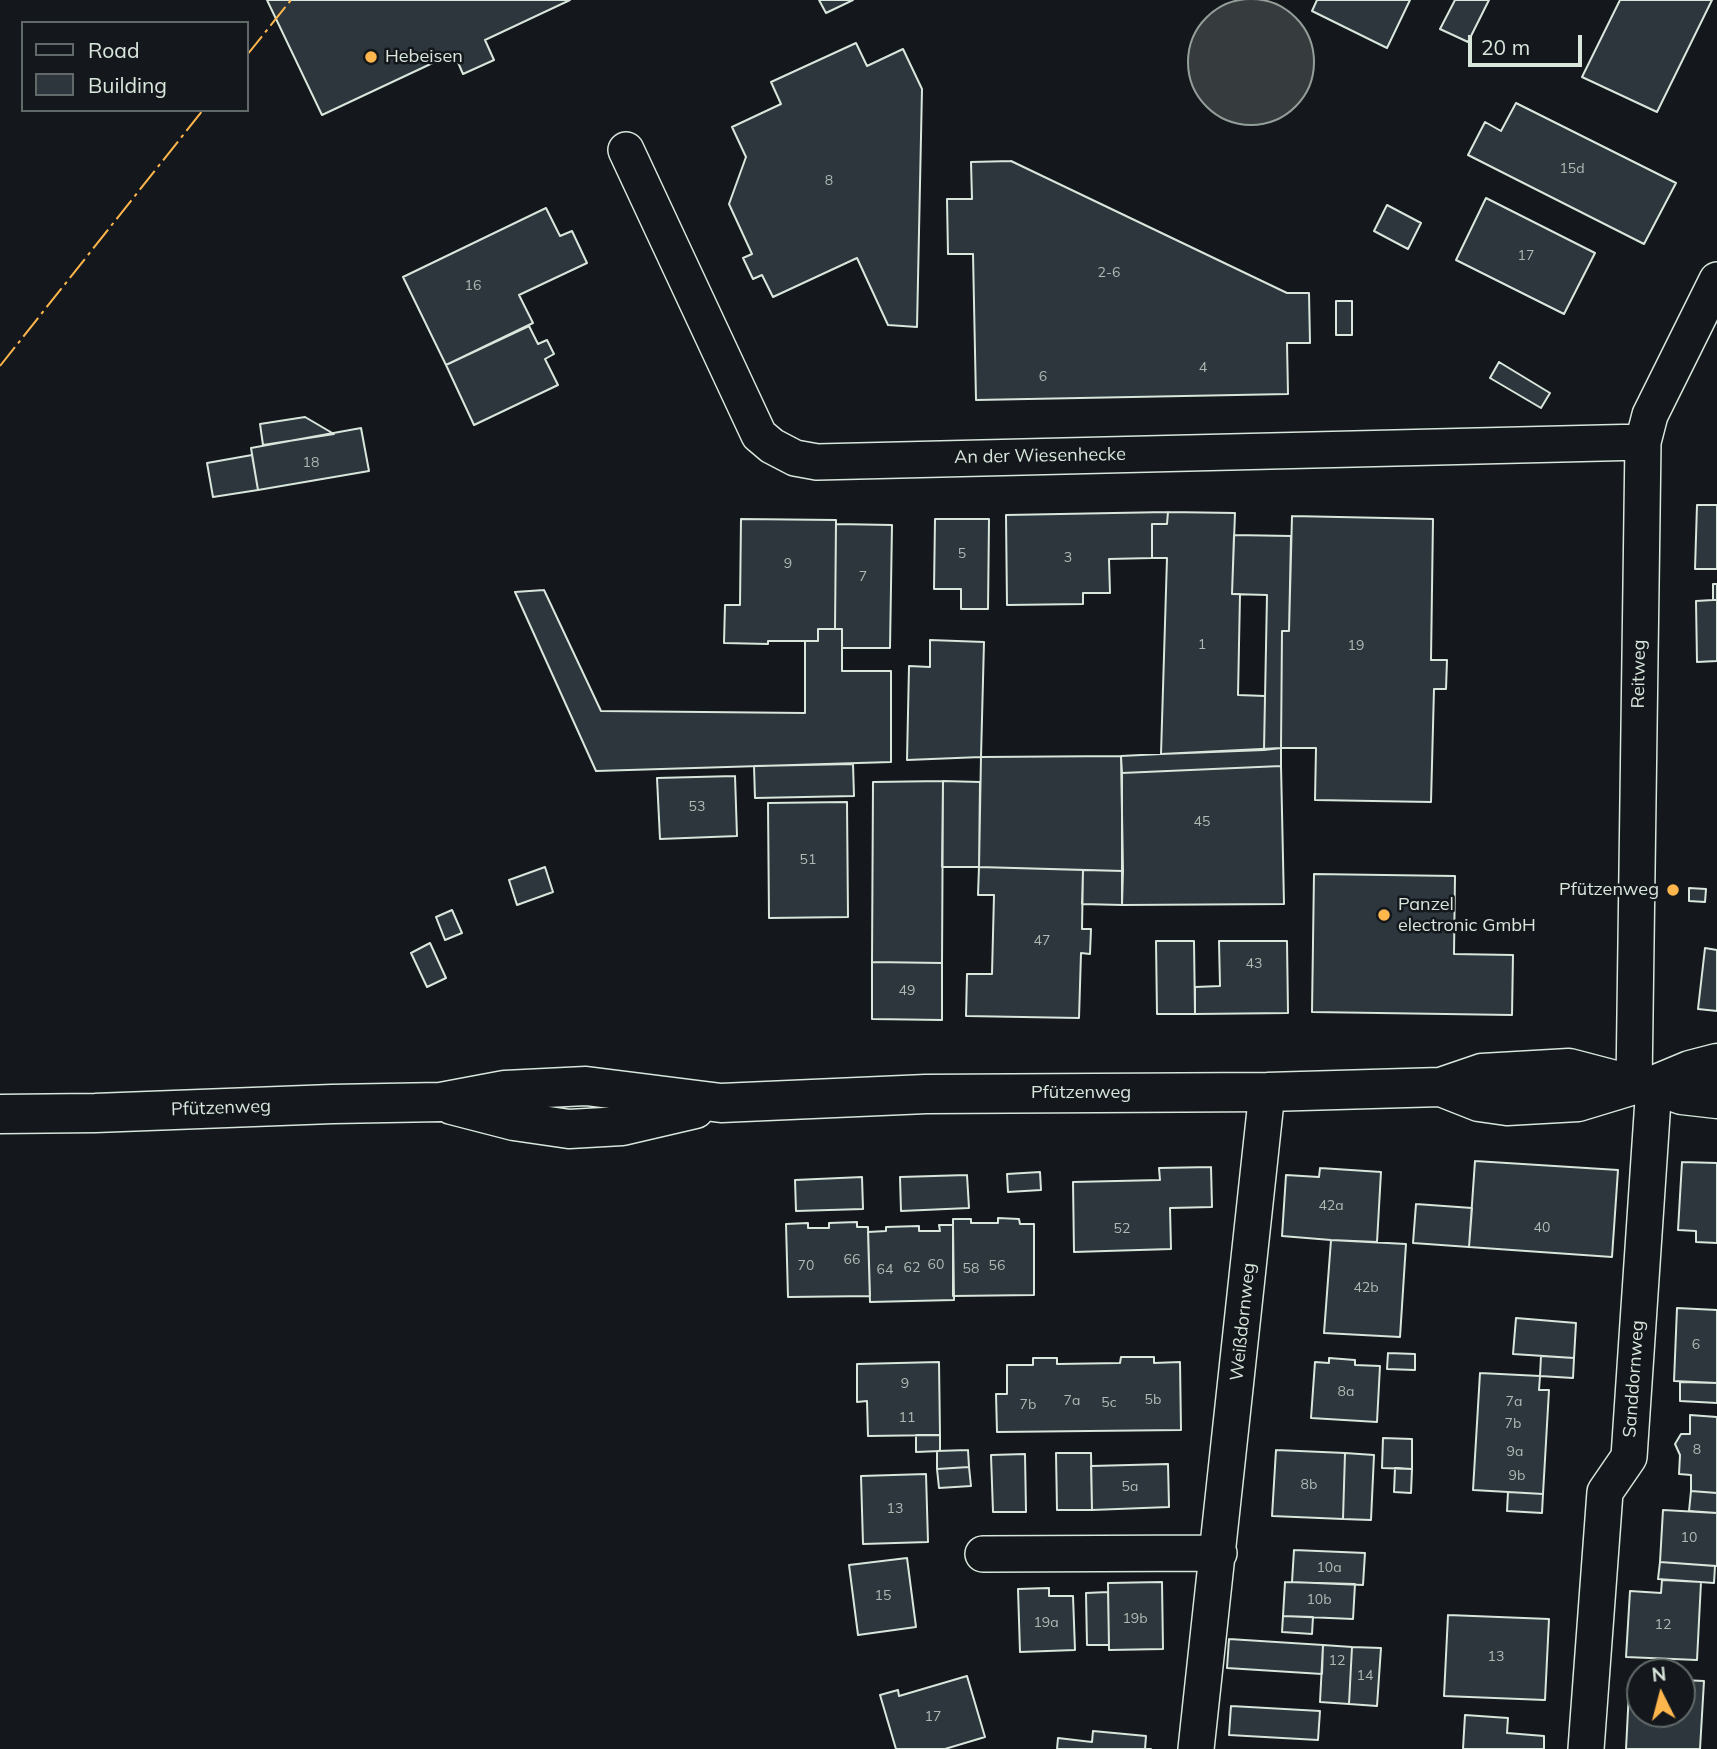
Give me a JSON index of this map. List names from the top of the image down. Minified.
{"streets":{"street":["An der Wiesenhecke","Reitweg","Pfützenweg","Weißdornweg","Sanddornweg"]},"crossings":[["An der Wiesenhecke","Reitweg"],["Reitweg","Pfützenweg"],["Reitweg","Sanddornweg"],["Pfützenweg","Weißdornweg"],["Pfützenweg","Sanddornweg"]],"places":["Hebeisen","Pfützenweg","Panzel electronic GmbH"],"house_numbers":["15d","8","17","2-6","16","4","6","18","5","3","9","7","1","19","53","45","51","47","43","49","42a","40","52","66","60","70","56","62","58","64","42b","6","9","8a","5b","7a","7a","5c","7b","11","7b","8","9a","9b","8b","5a","13","10","10a","15","10b","19b","19a","12","13","12","14","17"],"legend":["Road","Building"],"scale_bar":"20 m","north":"top"}
